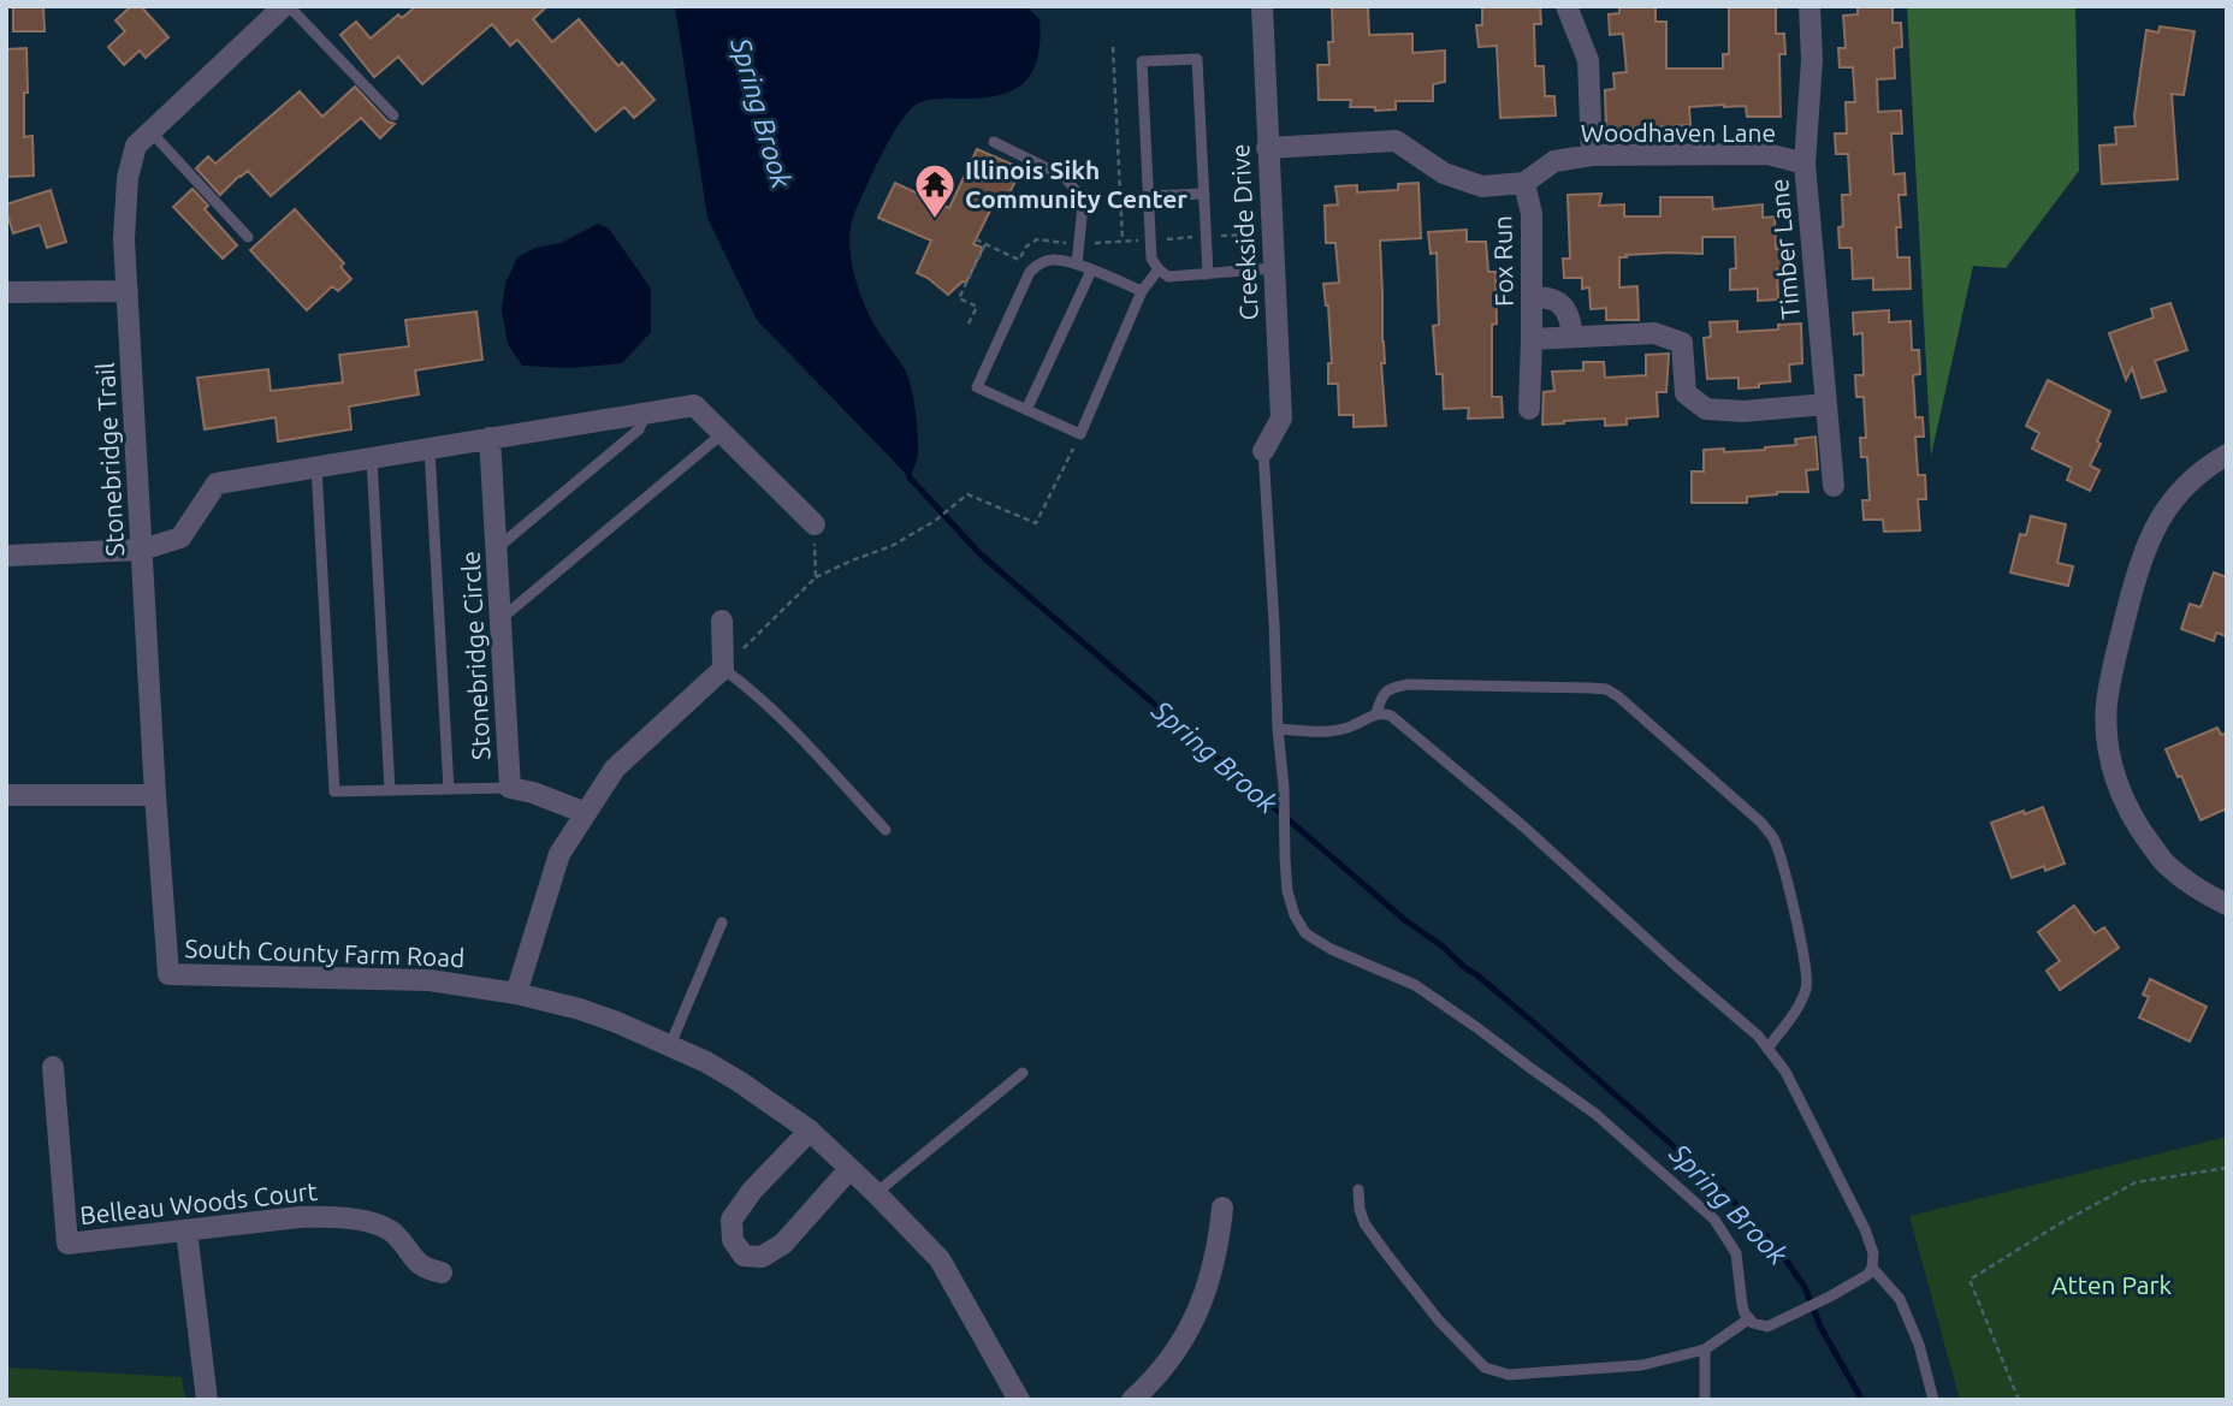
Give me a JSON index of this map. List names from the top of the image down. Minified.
{"streets":{"street":["Woodhaven Lane","Creekside Drive","Timber Lane","Fox Run","Stonebridge Trail","Stonebridge Circle","South County Farm Road","Belleau Woods Court"]},"crossings":[["Woodhaven Lane","Creekside Drive"],["Woodhaven Lane","Timber Lane"],["Woodhaven Lane","Fox Run"],["Stonebridge Trail","South County Farm Road"]],"water":["Spring Brook"],"parks":["Atten Park"],"places":{"temple":["Illinois Sikh Community Center"]}}
